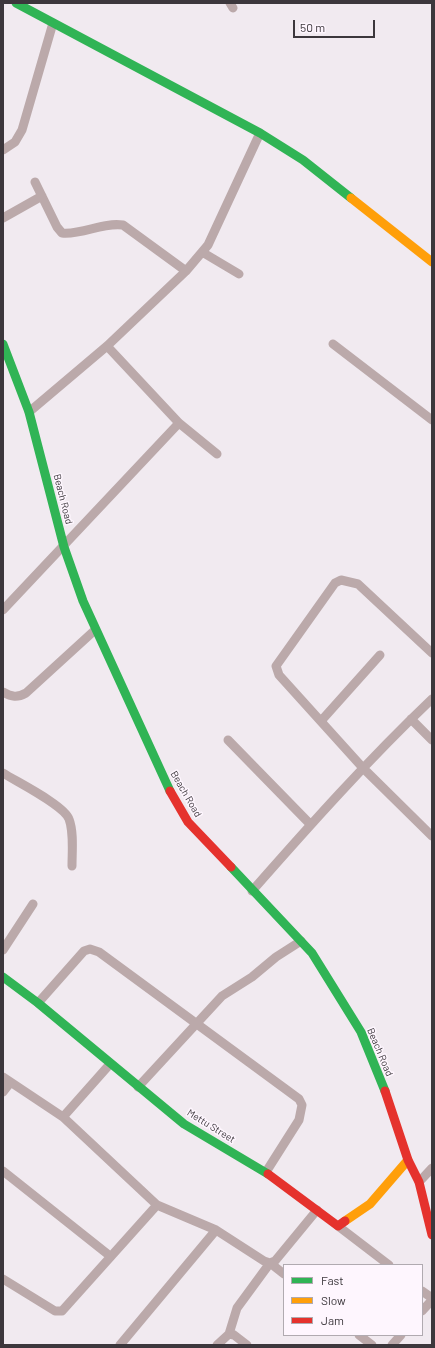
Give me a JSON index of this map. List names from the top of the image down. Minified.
{"streets":{"street":["Beach Road","Mettu Street"]},"legend":["Fast","Slow","Jam"],"scale_bar":"50 m"}
